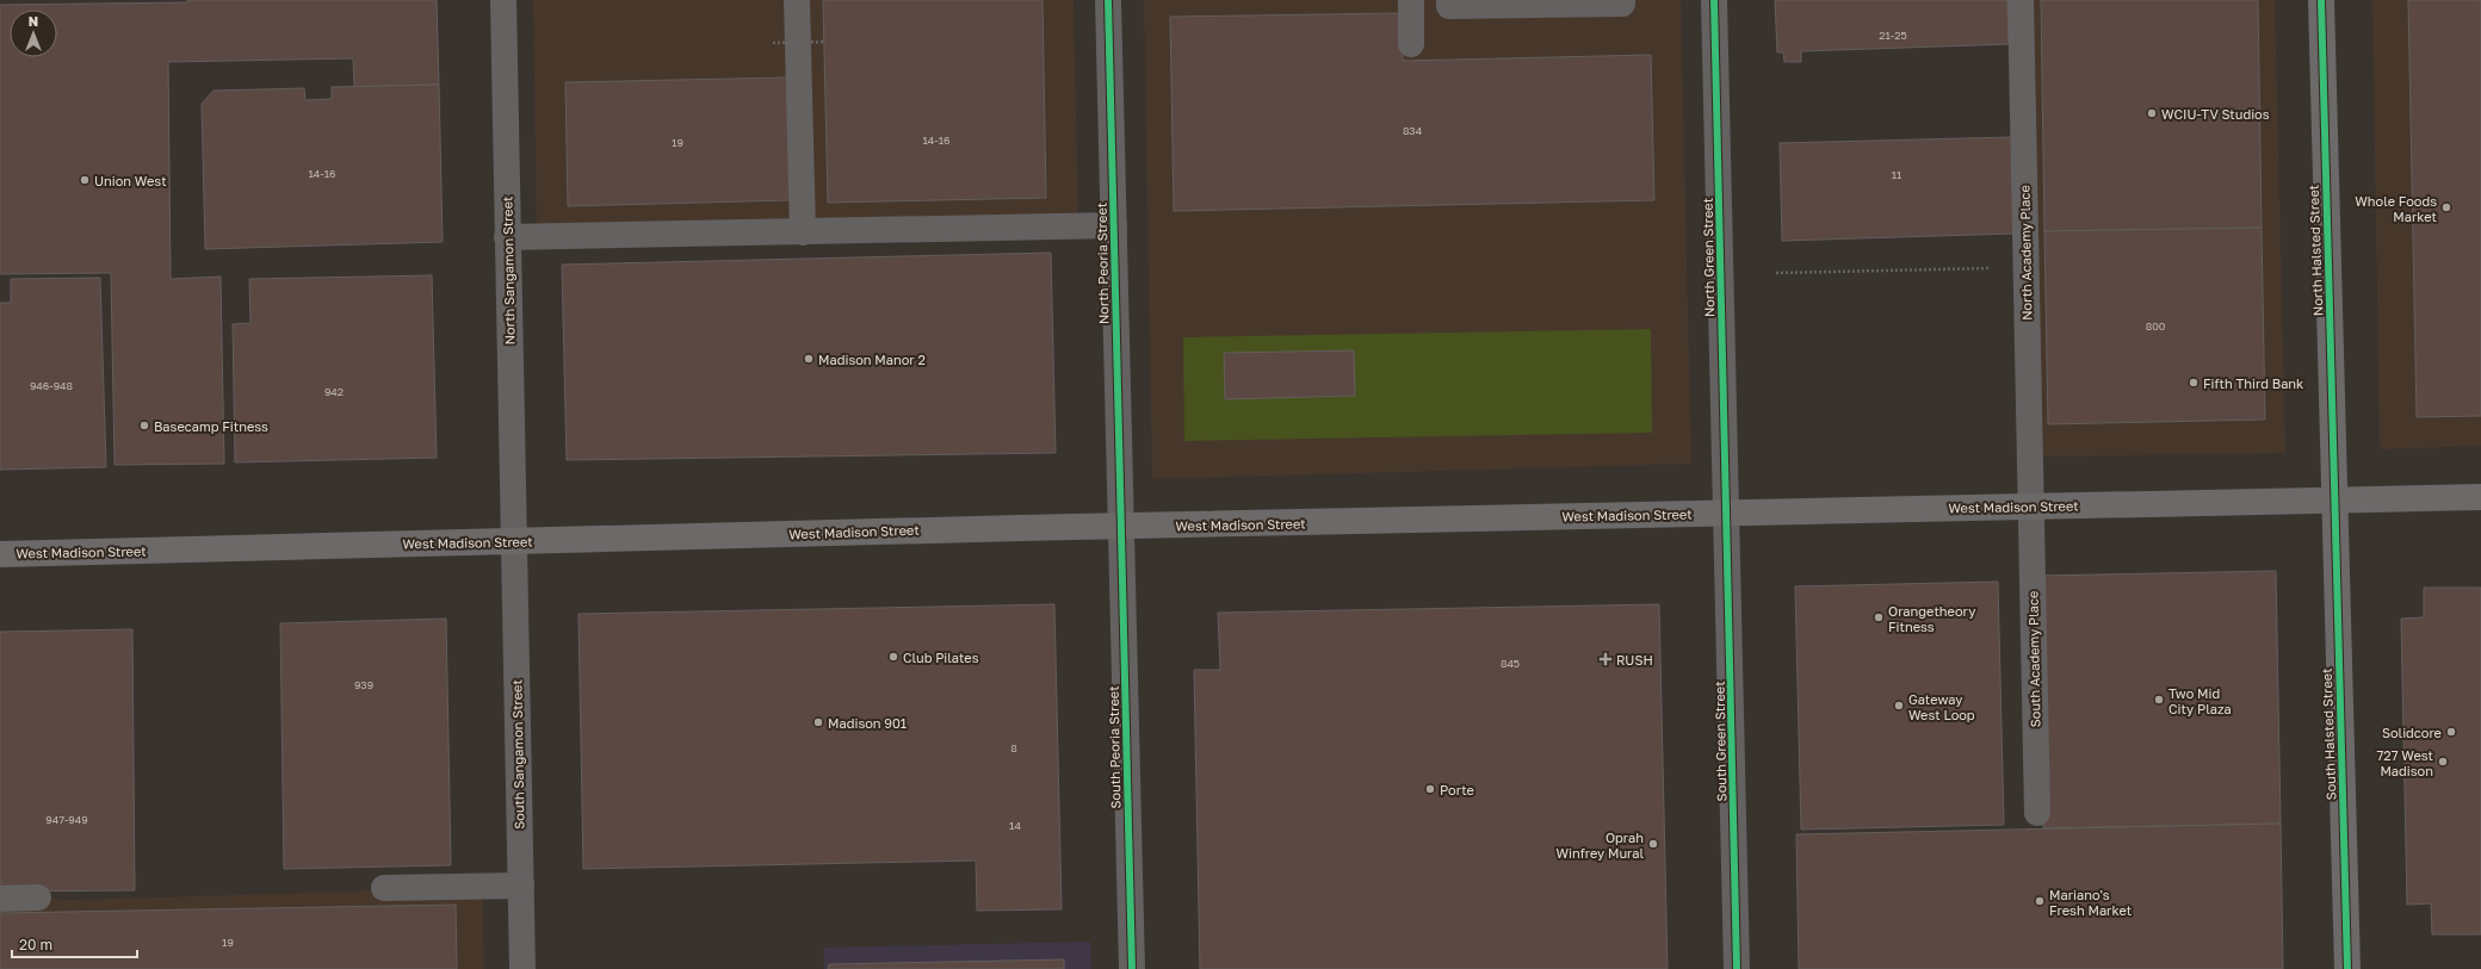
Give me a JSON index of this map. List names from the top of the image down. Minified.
{"streets":{"main road":["North Halsted Street","West Madison Street","South Halsted Street"],"street":["North Academy Place","North Green Street","North Peoria Street","North Sangamon Street","South Academy Place","South Green Street","South Peoria Street","South Sangamon Street"]},"crossings":[["North Halsted Street","West Madison Street"],["North Halsted Street","South Halsted Street"],["North Academy Place","West Madison Street"],["North Academy Place","South Academy Place"],["North Green Street","West Madison Street"],["North Green Street","South Green Street"],["North Peoria Street","West Madison Street"],["North Peoria Street","South Peoria Street"],["North Sangamon Street","West Madison Street"],["North Sangamon Street","South Sangamon Street"],["West Madison Street","South Academy Place"],["West Madison Street","South Halsted Street"],["West Madison Street","South Green Street"],["West Madison Street","South Peoria Street"],["West Madison Street","South Sangamon Street"]],"places":{"other":["WCIU-TV Studios","Union West","Whole Foods Market","Madison Manor 2","Fifth Third Bank","Basecamp Fitness","Orangetheory Fitness","Club Pilates","Two Mid City Plaza","Gateway West Loop","Madison 901","Solidcore","727 West Madison","Porte","Oprah Winfrey Mural","Mariano's Fresh Market"],"health":["RUSH"]},"house_numbers":["21-25","834","14-16","19","14-16","11","800","946-948","942","845","939","8","947-949","14","19"],"scale_bar":"20 m","north":"top"}
